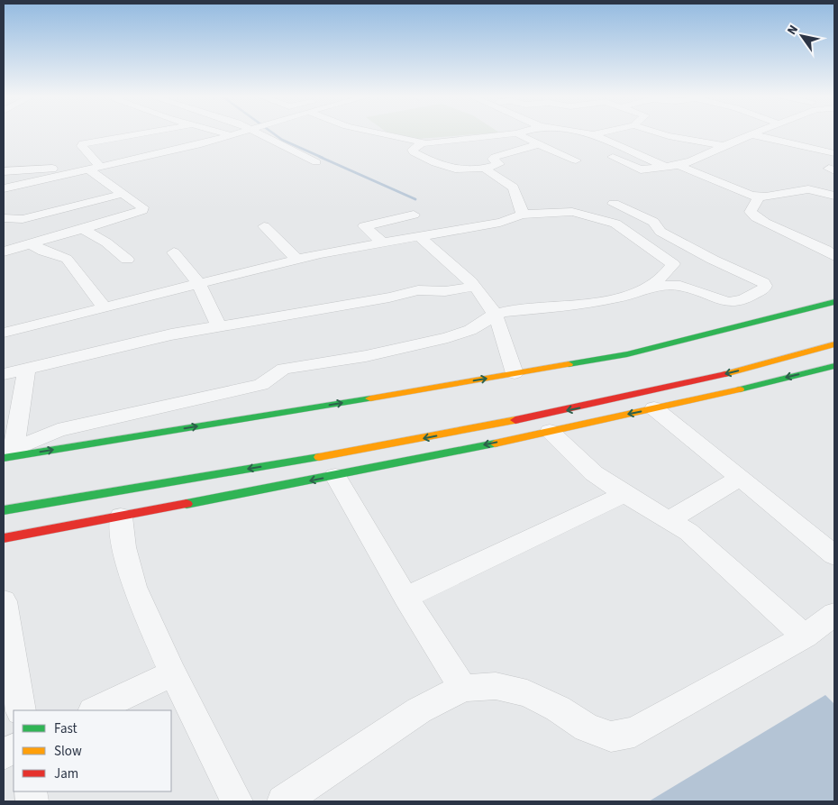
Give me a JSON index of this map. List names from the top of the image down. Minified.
{"legend":["Fast","Slow","Jam"],"north":"top left"}
